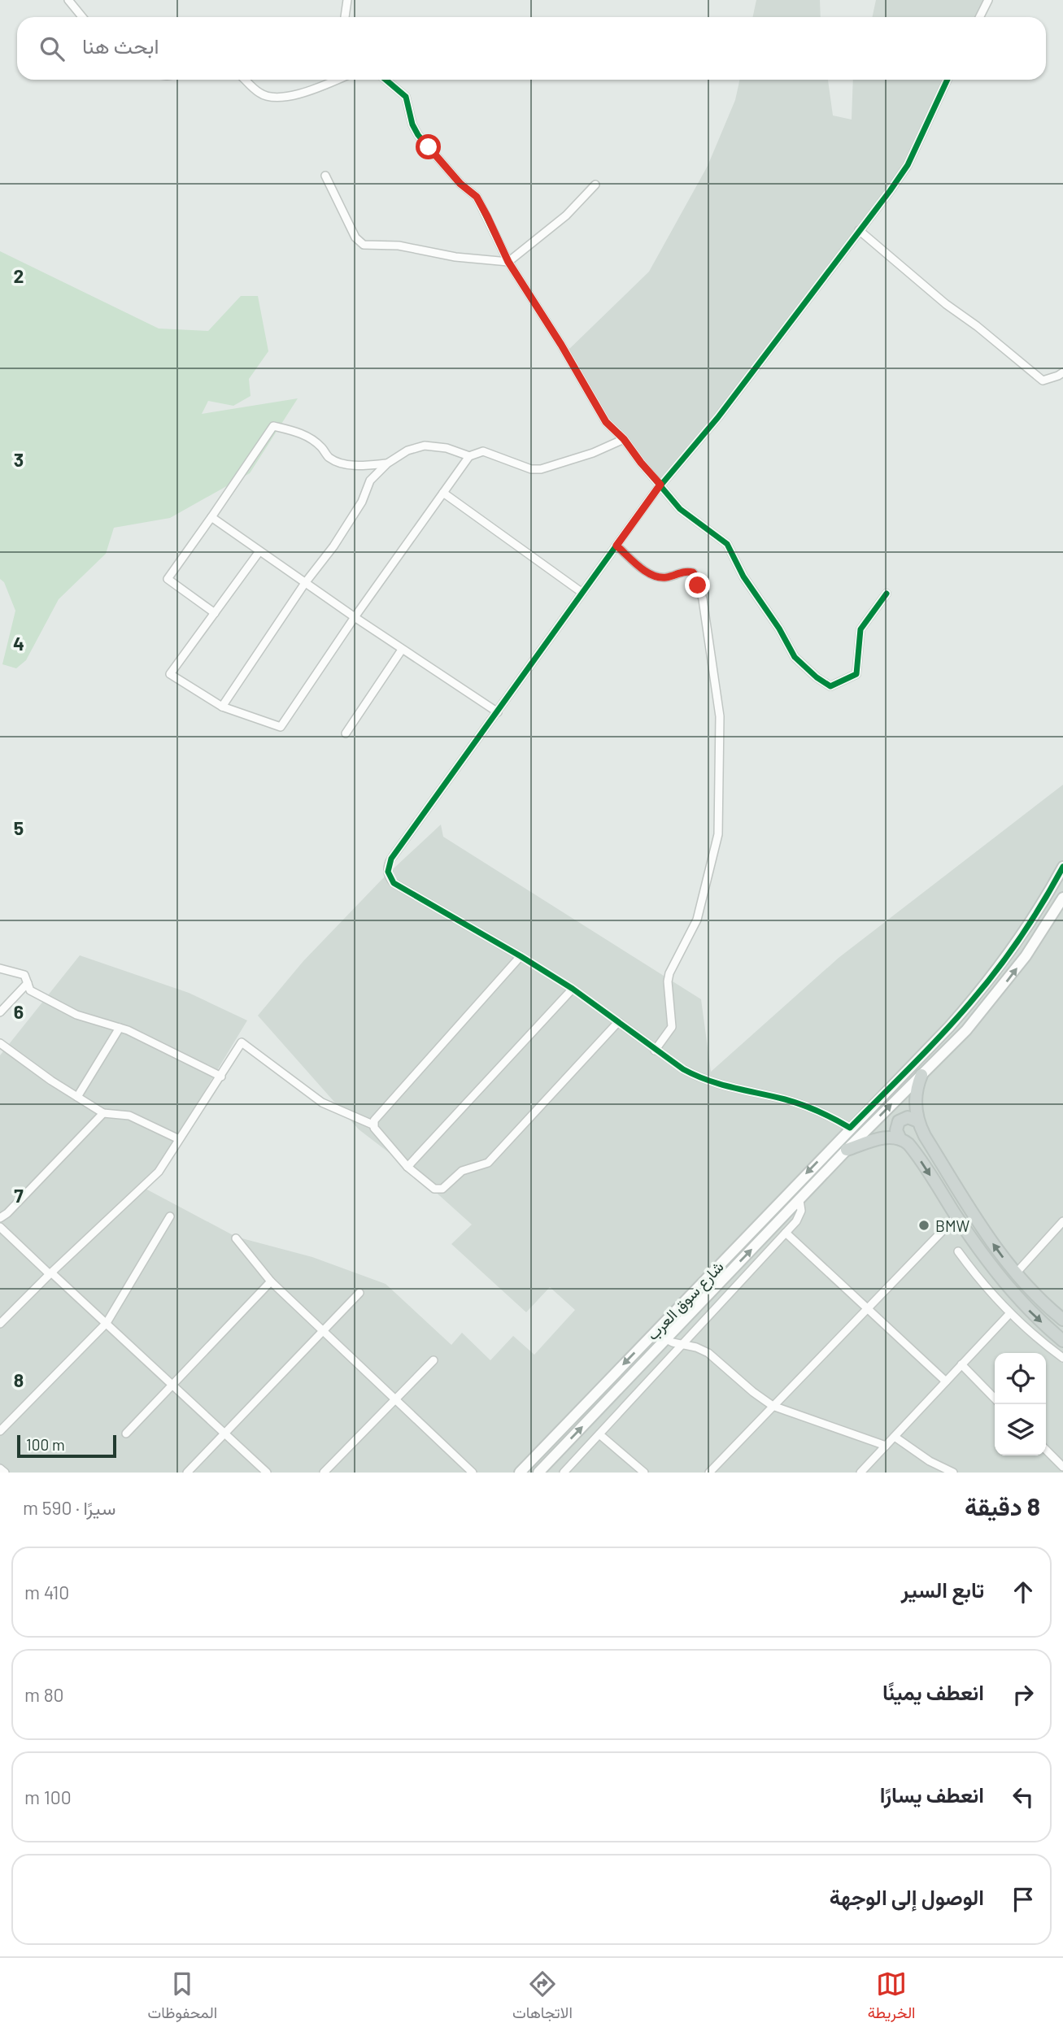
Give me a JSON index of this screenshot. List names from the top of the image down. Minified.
{"streets":{"main road":["شارع سوق العرب"]},"places":["BMW"],"scale_bar":"100 m","page":{"search":"ابحث هنا","scale":"100 m","heading":["8 دقيقة","سيرًا · 590 m"],"list":[["تابع السير","410 m"],["انعطف يمينًا","80 m"],["انعطف يسارًا","100 m"],"الوصول إلى الوجهة"],"nav":["الخريطة","الاتجاهات","المحفوظات"]},"grid":{"rows":["2","3","4","5","6","7","8"]}}
